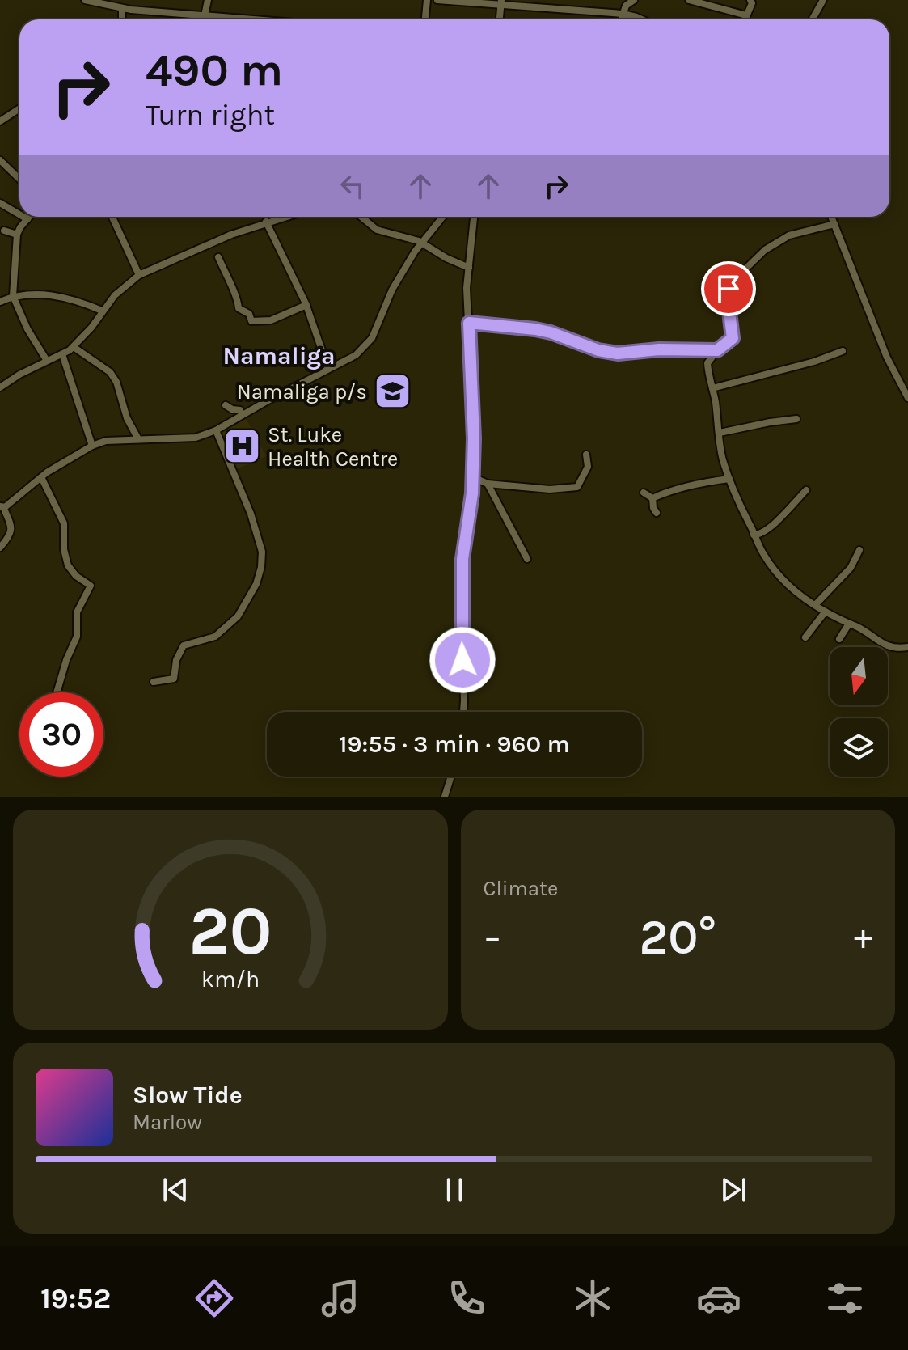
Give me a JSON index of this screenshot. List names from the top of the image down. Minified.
{"districts":["Namaliga"],"places":{"school or university":["Namaliga p/s"],"hospital":["St. Luke Health Centre"]},"north":"bottom","page":{"turn":["490 m","Turn right"],"limit":"30","trip":"19:55 · 3 min · 960 m","tile":"Climate","heat":["−","20°","+"],"song":["Slow Tide","Marlow"],"tabs":"19:52","gauge":["20","km/h"]}}
